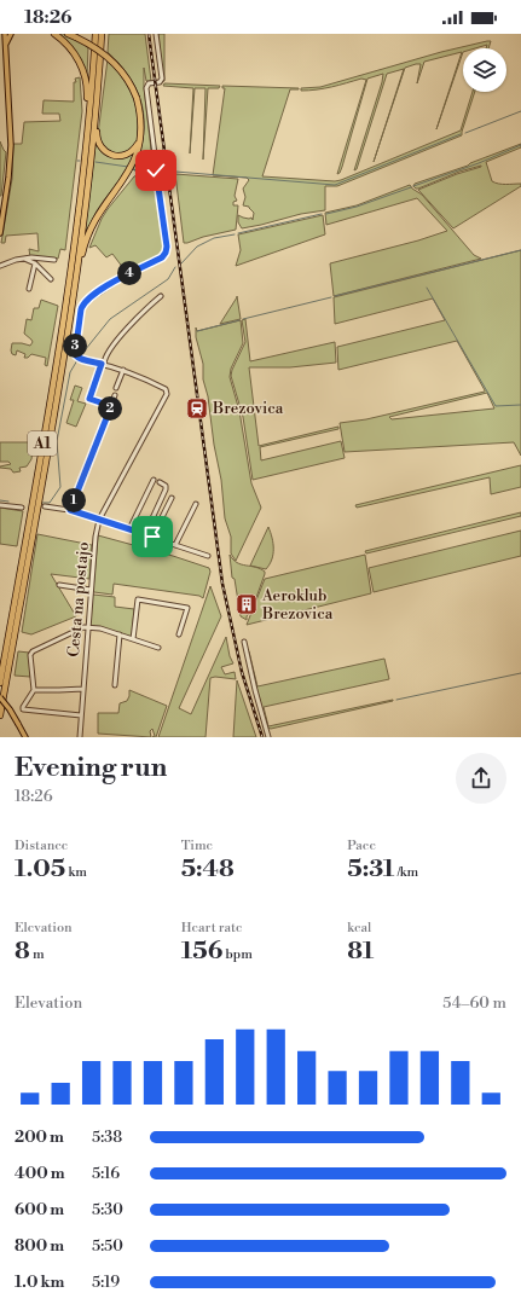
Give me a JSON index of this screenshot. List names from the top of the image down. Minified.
{"streets":{"highway":["A1"],"street":["Cesta na postajo"]},"places":{"station":["Brezovica"],"building":["Aeroklub Brezovica"]},"page":{"status":"18:26","pins":["4","3","2","1"],"heading":["Evening run","18:26"],"stats":[["Distance","1.05 km"],["Time","5:48"],["Pace","5:31 /km"],["Elevation","8 m"],["Heart rate","156 bpm"],["kcal","81"]],"chart":["Elevation","54–60 m"],"list":[{"name":"200 m","note":"5:38"},{"name":"400 m","note":"5:16"},{"name":"600 m","note":"5:30"},{"name":"800 m","note":"5:50"},{"name":"1.0 km","note":"5:19"}]}}
